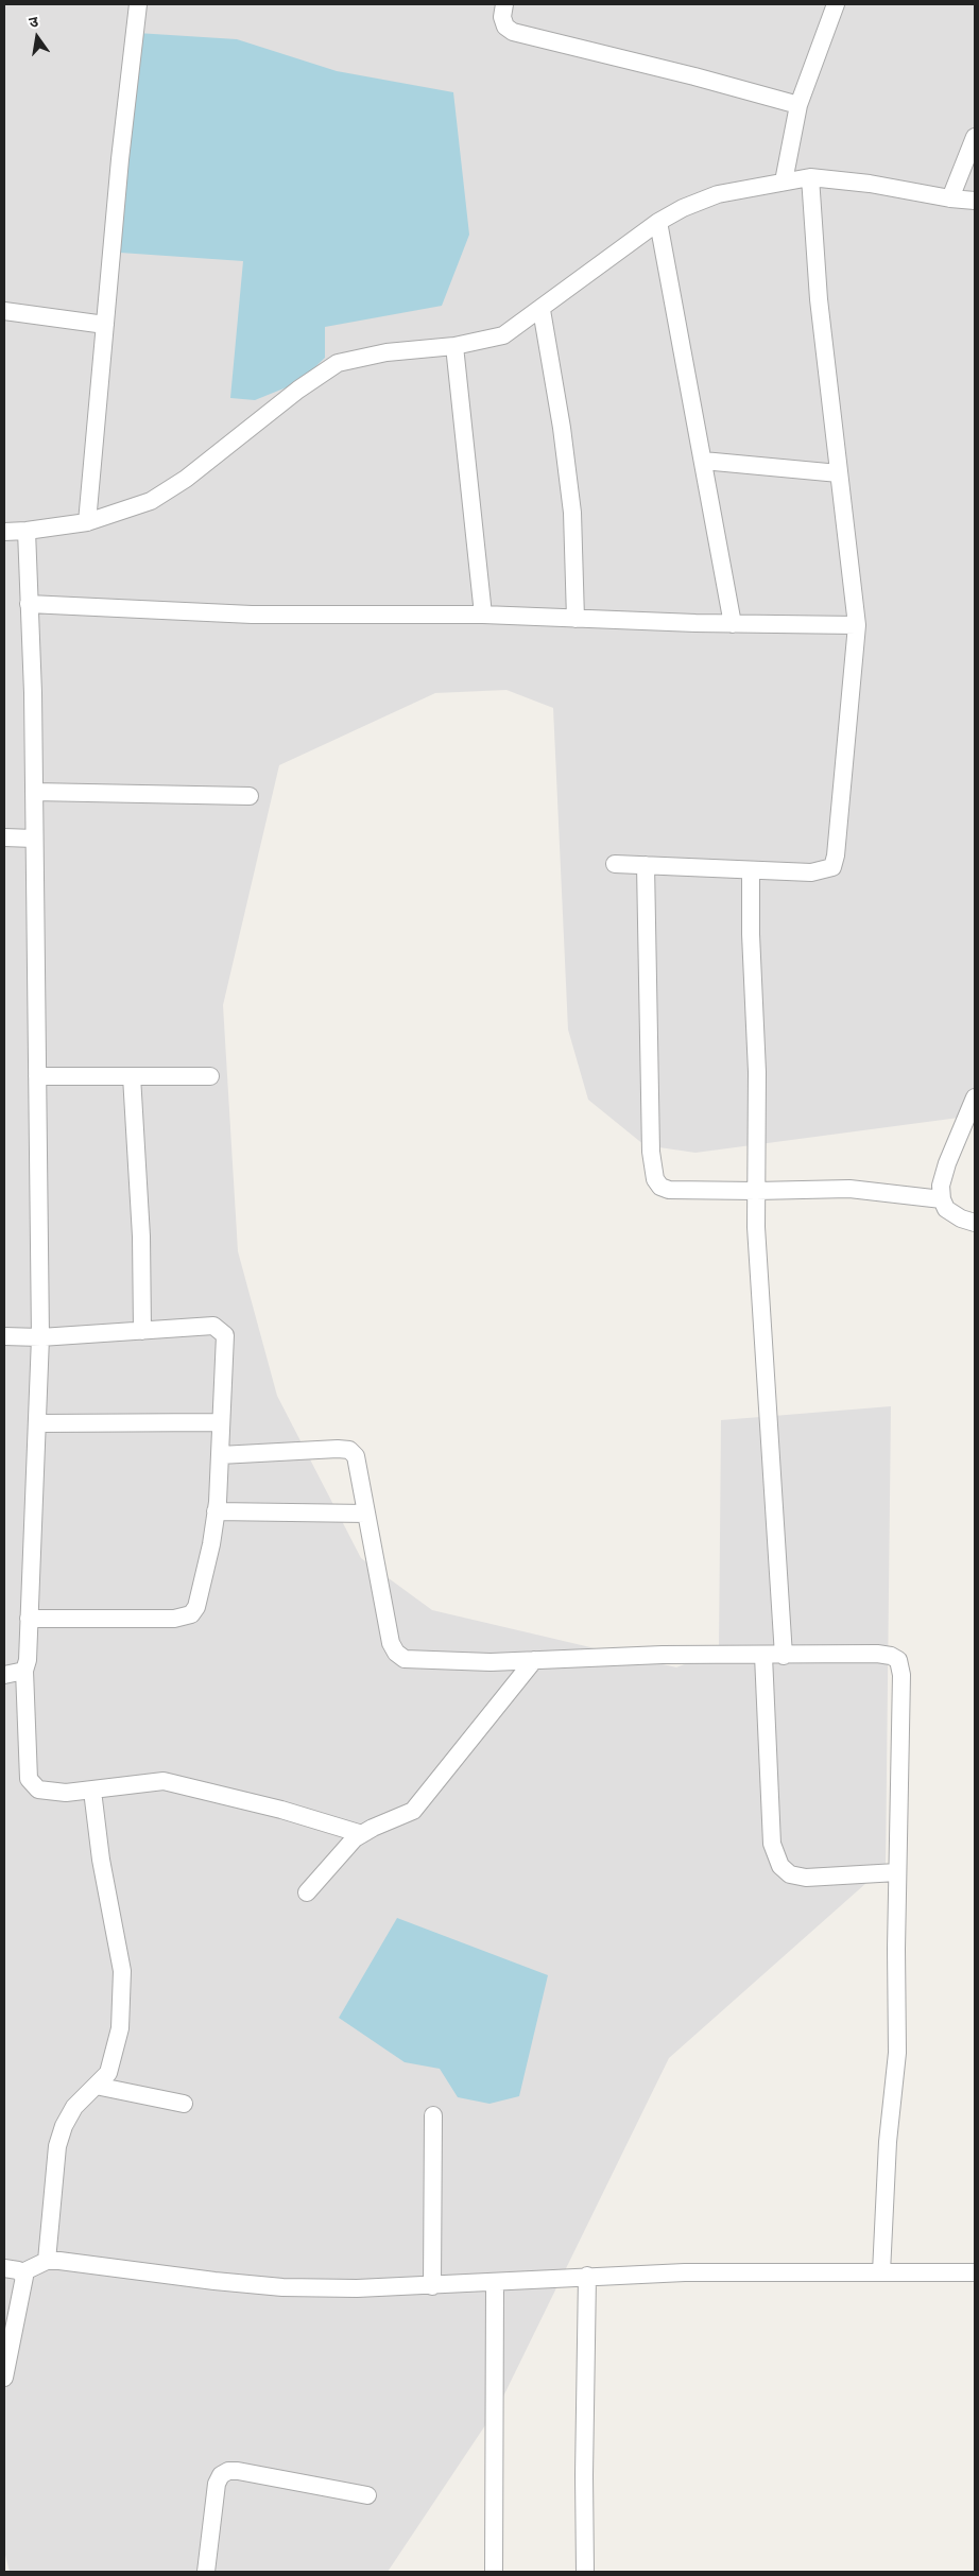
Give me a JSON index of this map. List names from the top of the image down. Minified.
{"north":"top"}
